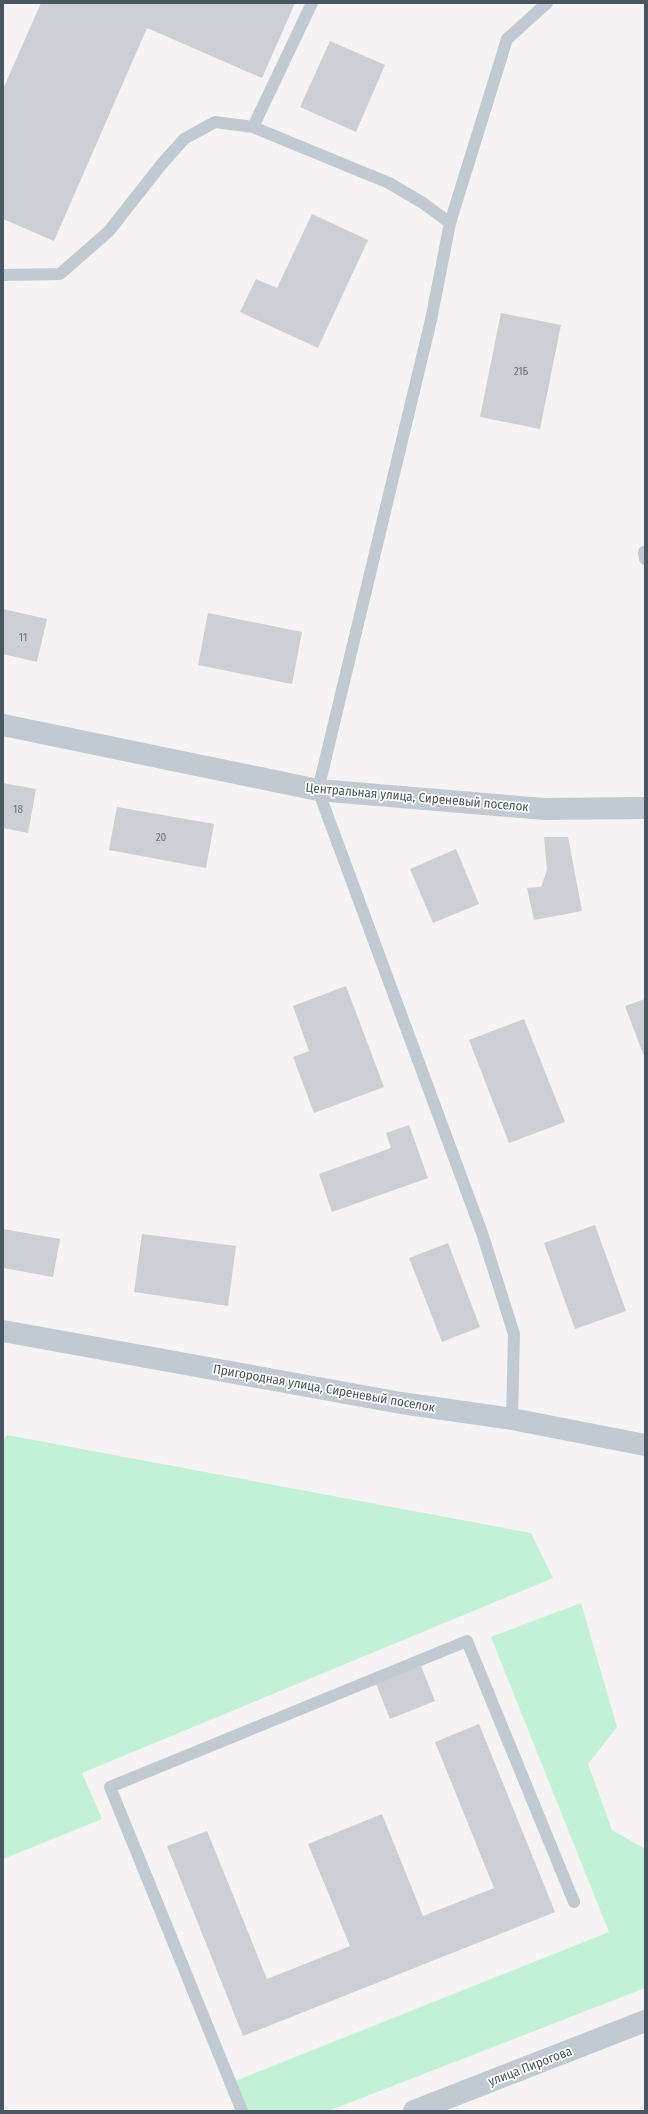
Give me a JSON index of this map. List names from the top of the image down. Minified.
{"streets":{"street":["Центральная улица, Сиреневый поселок","Пригородная улица, Сиреневый поселок","улица Пирогова"]},"house_numbers":["21Б","11","18","20"]}
